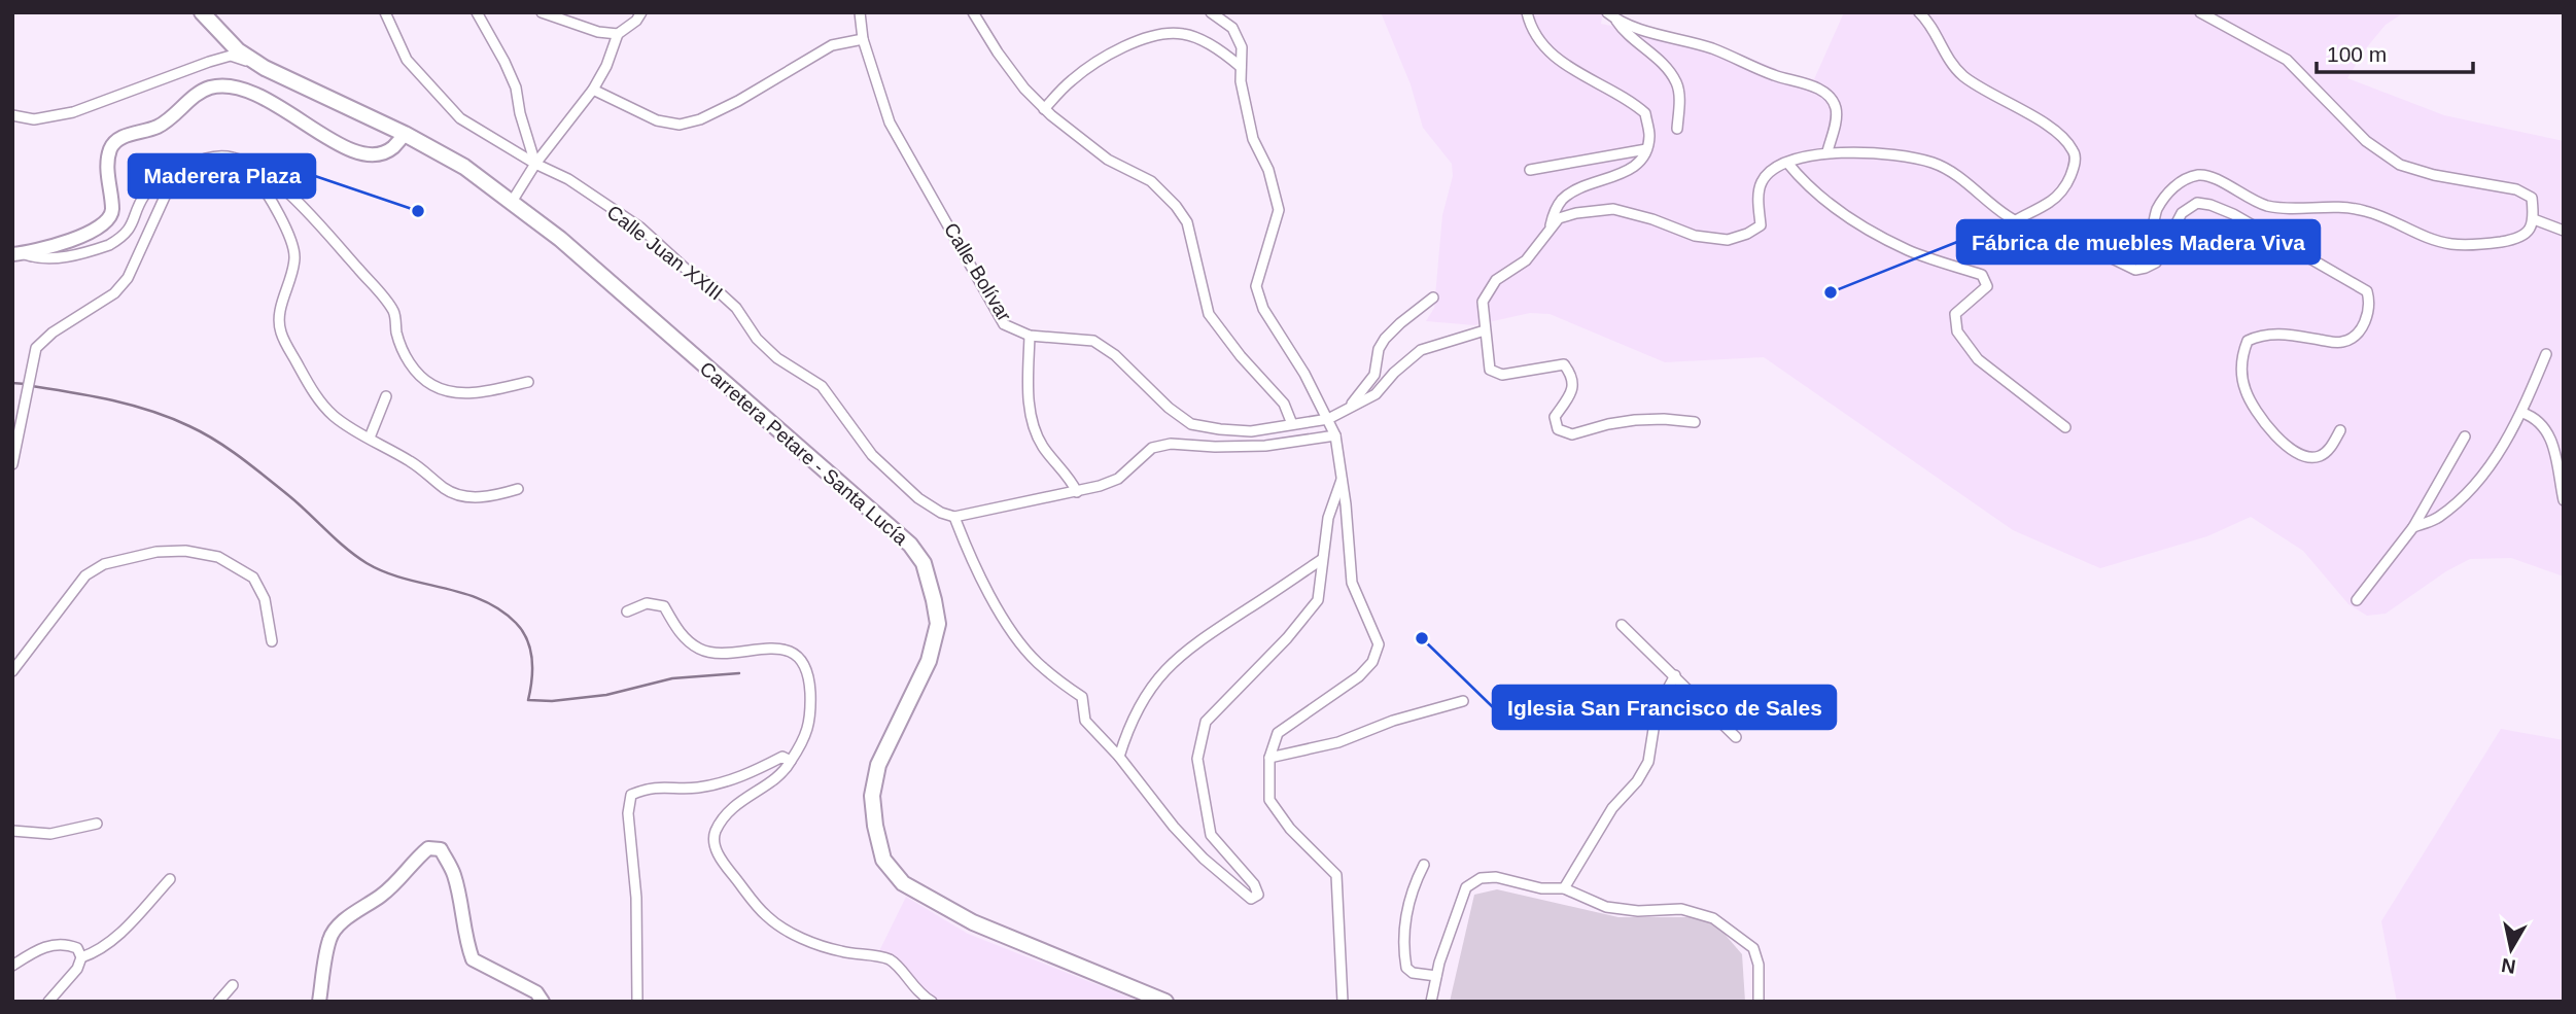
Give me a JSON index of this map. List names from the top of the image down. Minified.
{"streets":{"main road":["Carretera Petare - Santa Lucía"],"street":["Calle Juan XXIII","Calle Bolívar"]},"places":["Maderera Plaza","Fábrica de muebles Madera Viva","Iglesia San Francisco de Sales"],"scale_bar":"100 m","north":"bottom"}
